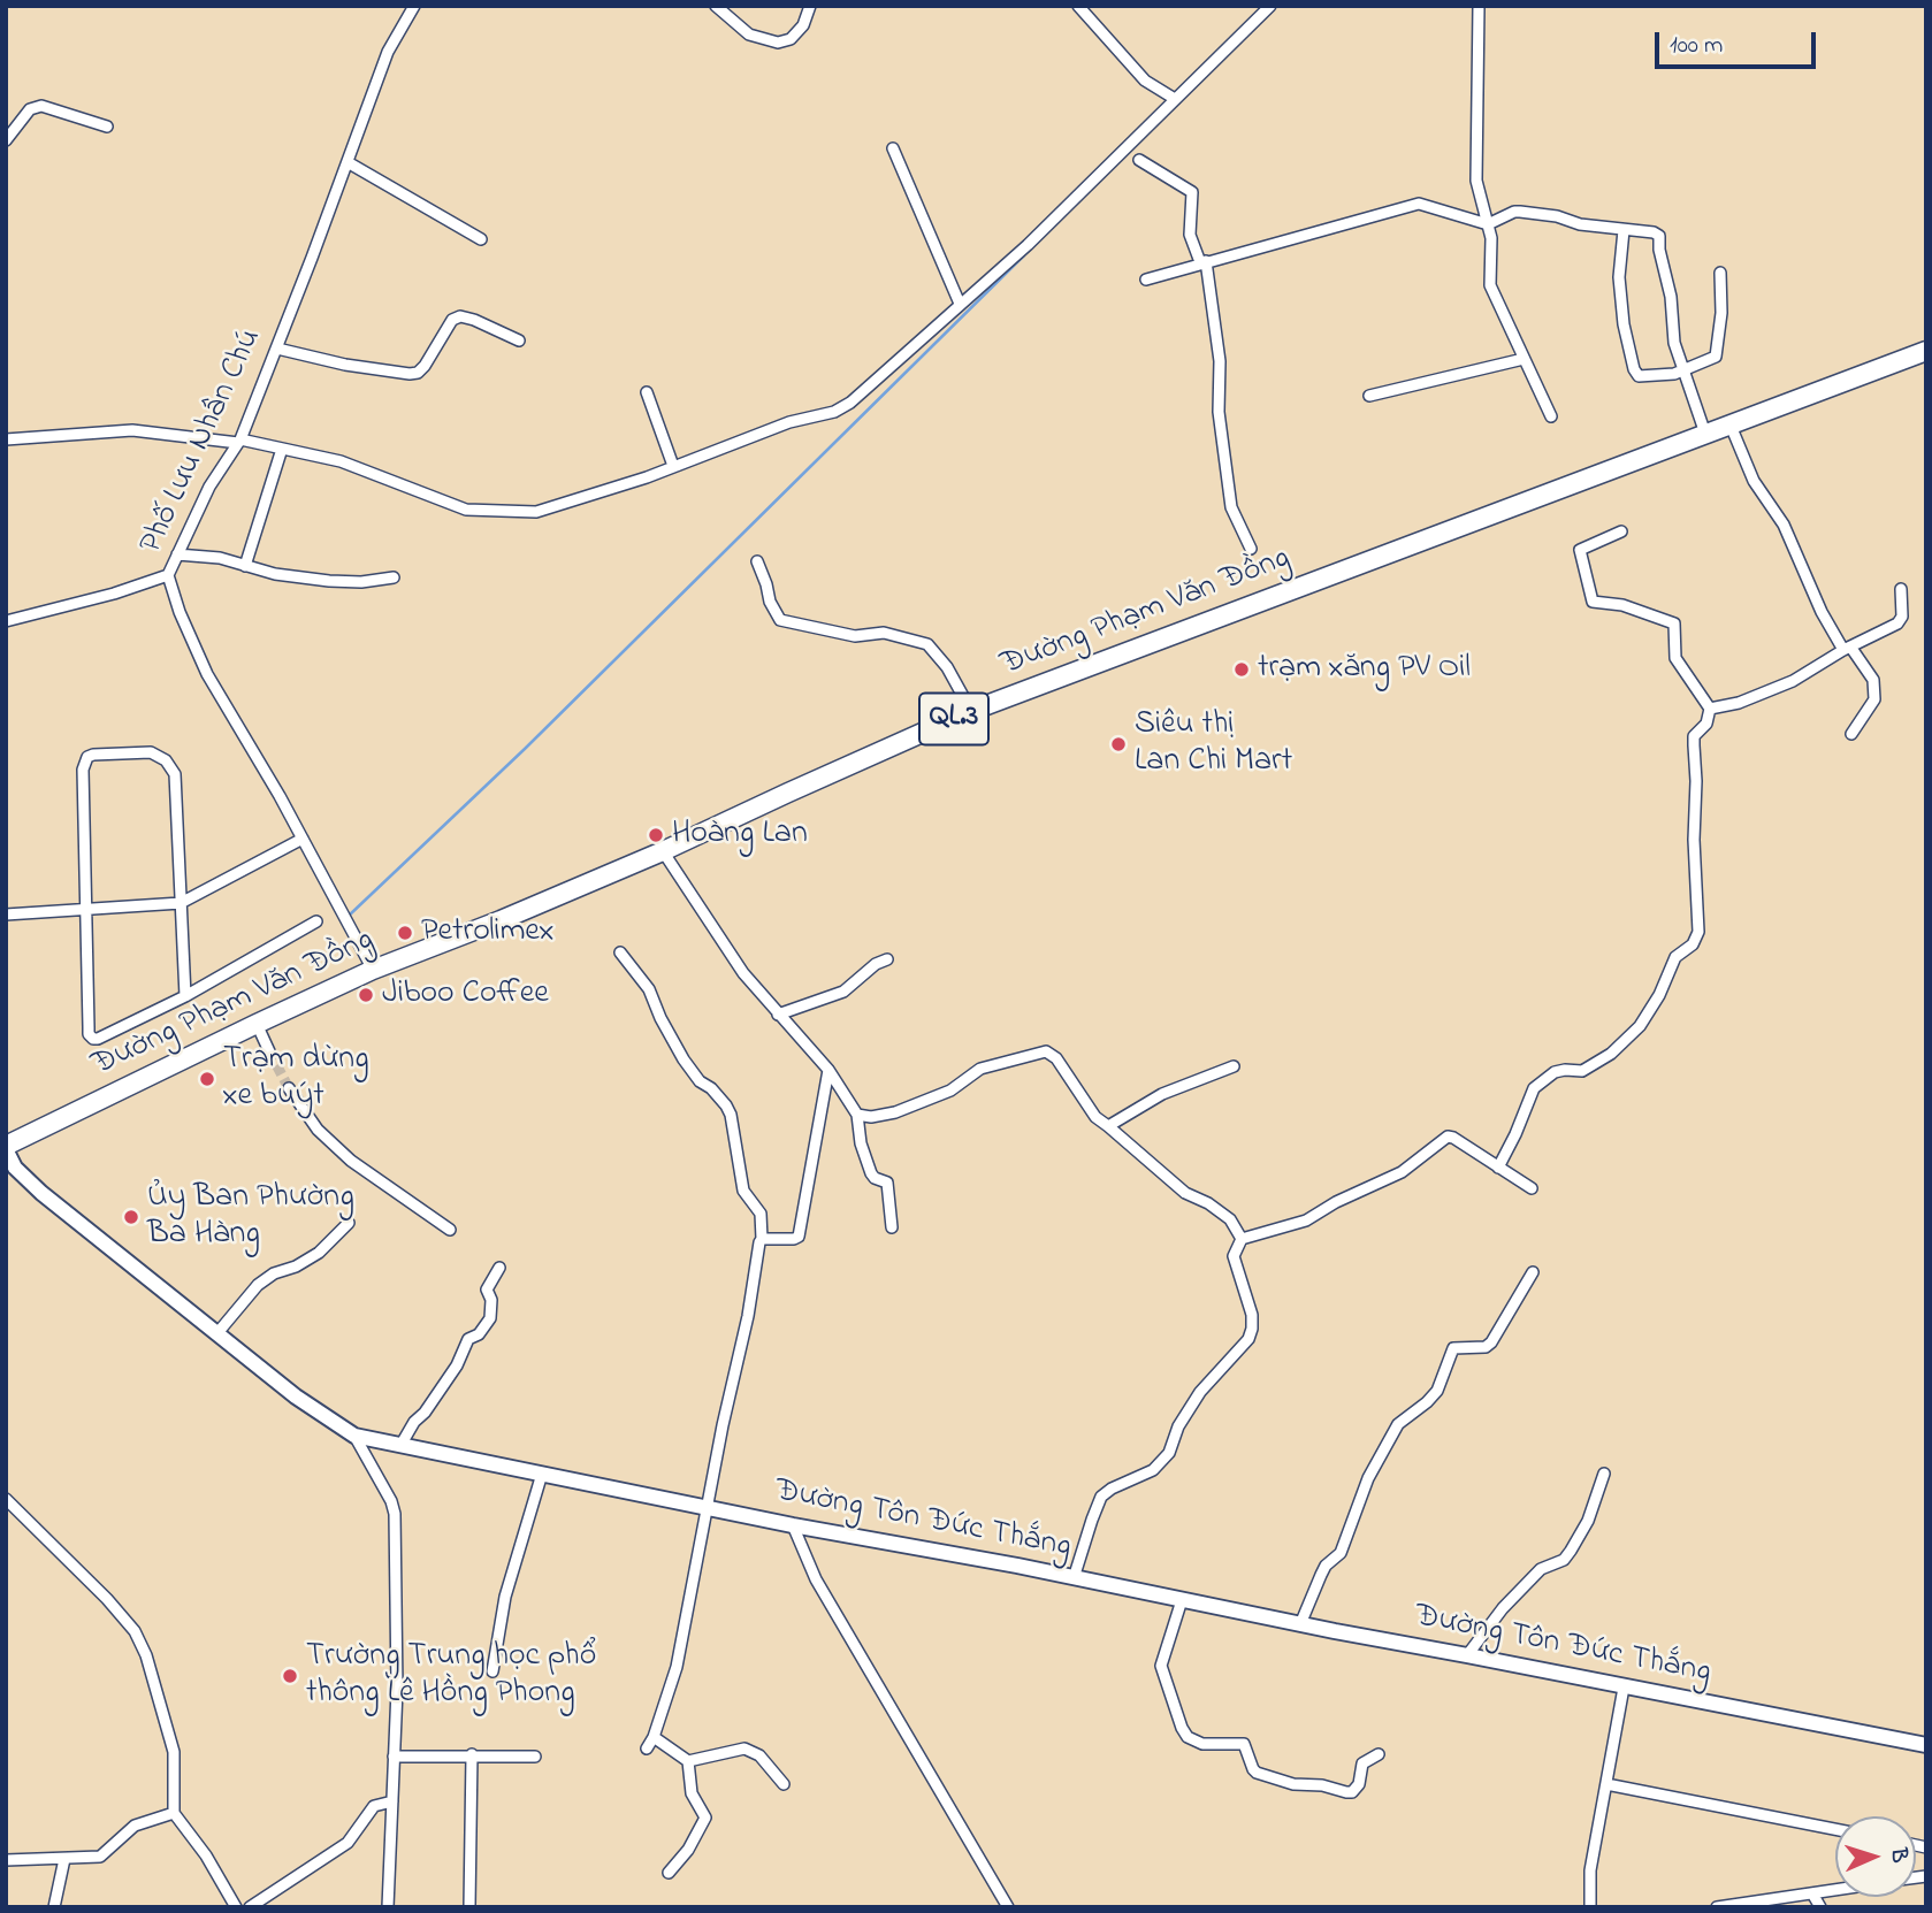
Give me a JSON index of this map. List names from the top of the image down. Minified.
{"streets":{"highway":["Đường Phạm Văn Đồng","QL.3"],"main road":["Đường Tôn Đức Thắng"],"street":["Phố Lưu Nhân Chú"]},"crossings":[["Phố Lưu Nhân Chú","Đường Phạm Văn Đồng"],["Đường Phạm Văn Đồng","Đường Tôn Đức Thắng"]],"places":["trạm xăng PV Oil","Siêu thị Lan Chi Mart","Hoàng Lan","Petrolimex","Jiboo Coffee","Trạm dừng xe buýt","Ủy Ban Phường Ba Hàng","Trường Trung học phổ thông Lê Hồng Phong"],"scale_bar":"100 m","north":"right"}
